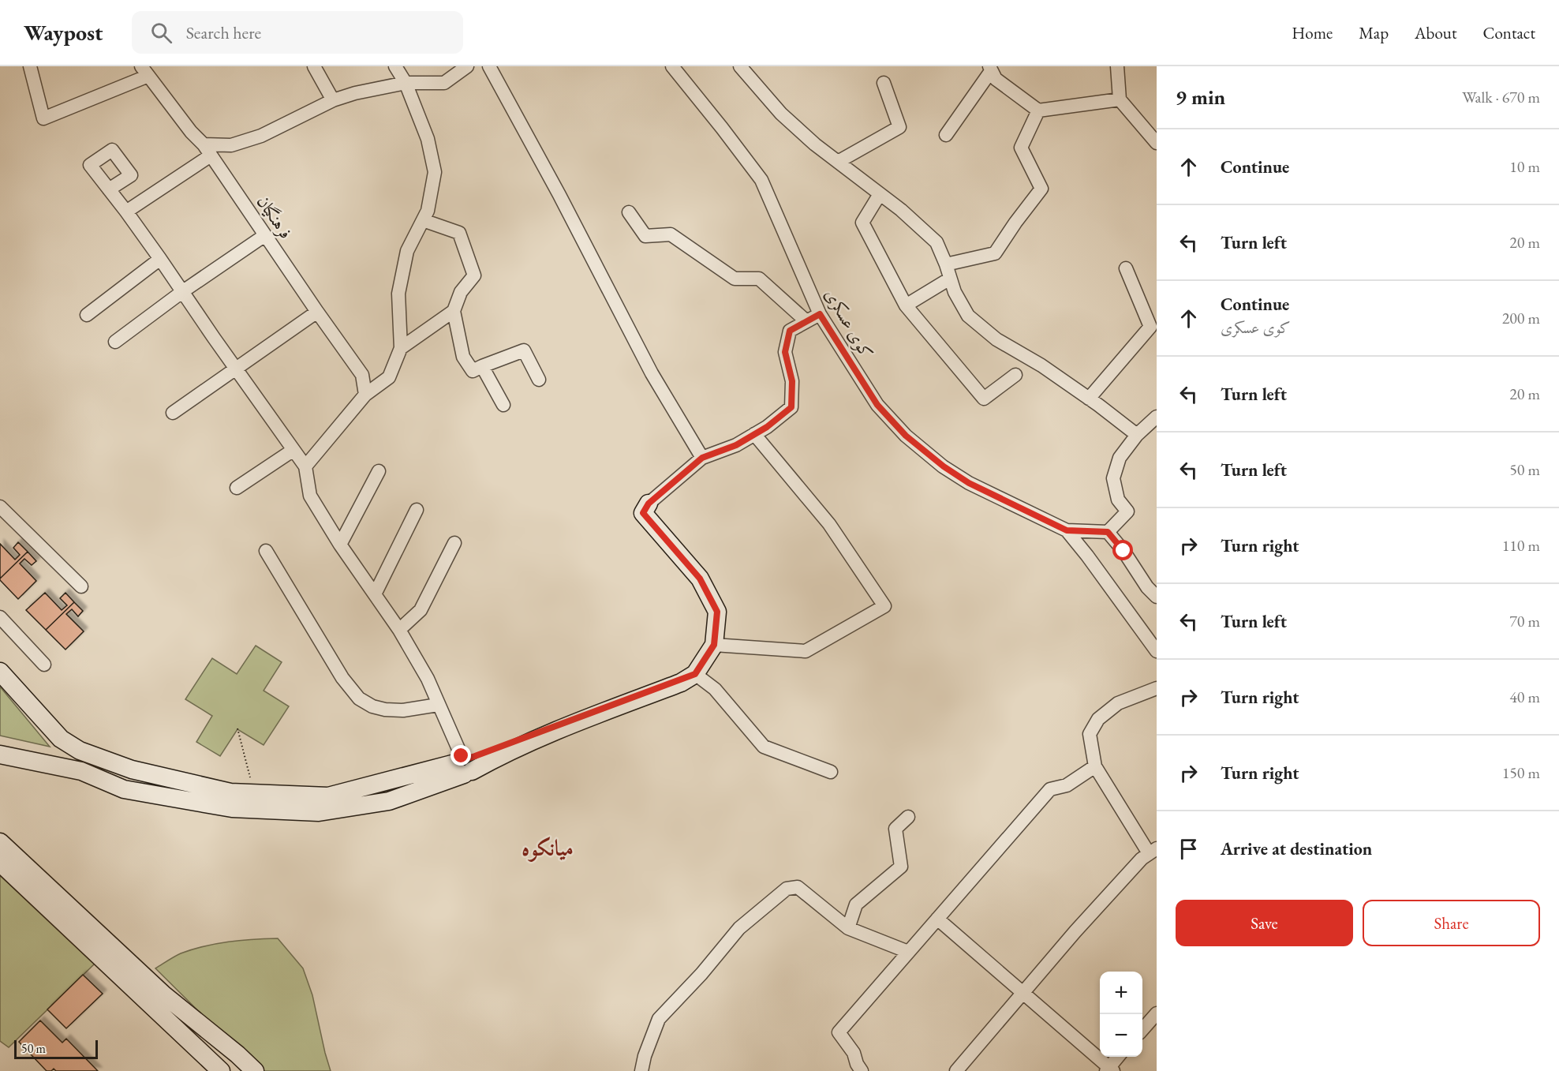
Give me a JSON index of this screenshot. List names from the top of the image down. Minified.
{"streets":{"street":["فرهنگیان","کوی عسکری"]},"districts":["میانکوه"],"scale_bar":"50 m","page":{"header":"Waypost","search":"Search here","nav":["Home","Map","About","Contact"],"heading":["9 min","Walk · 670 m"],"list":[["Continue","10 m"],["Turn left","20 m"],["Continue","کوی عسکری","200 m"],["Turn left","20 m"],["Turn left","50 m"],["Turn right","110 m"],["Turn left","70 m"],["Turn right","40 m"],["Turn right","150 m"],"Arrive at destination"],"buttons":["Save","Share"],"map_buttons":["+","−"],"scale":"50 m"}}
